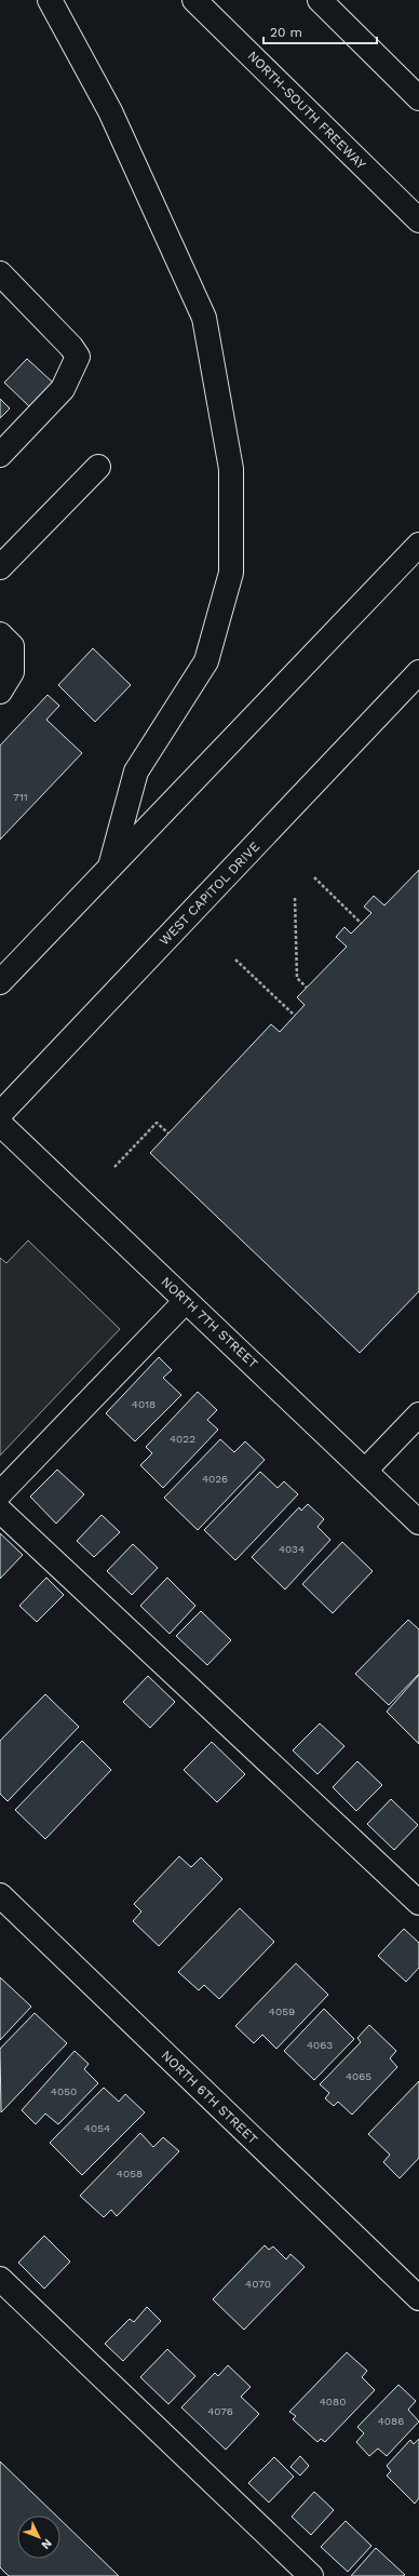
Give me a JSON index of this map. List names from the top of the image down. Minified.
{"streets":{"main road":["NORTH-SOUTH FREEWAY","WEST CAPITOL DRIVE","NORTH 7TH STREET","NORTH 6TH STREET"]},"house_numbers":["711","4018","4022","4026","4034","4059","4063","4065","4050","4054","4058","4070","4080","4076","4086"],"scale_bar":"20 m","north":"bottom right"}
